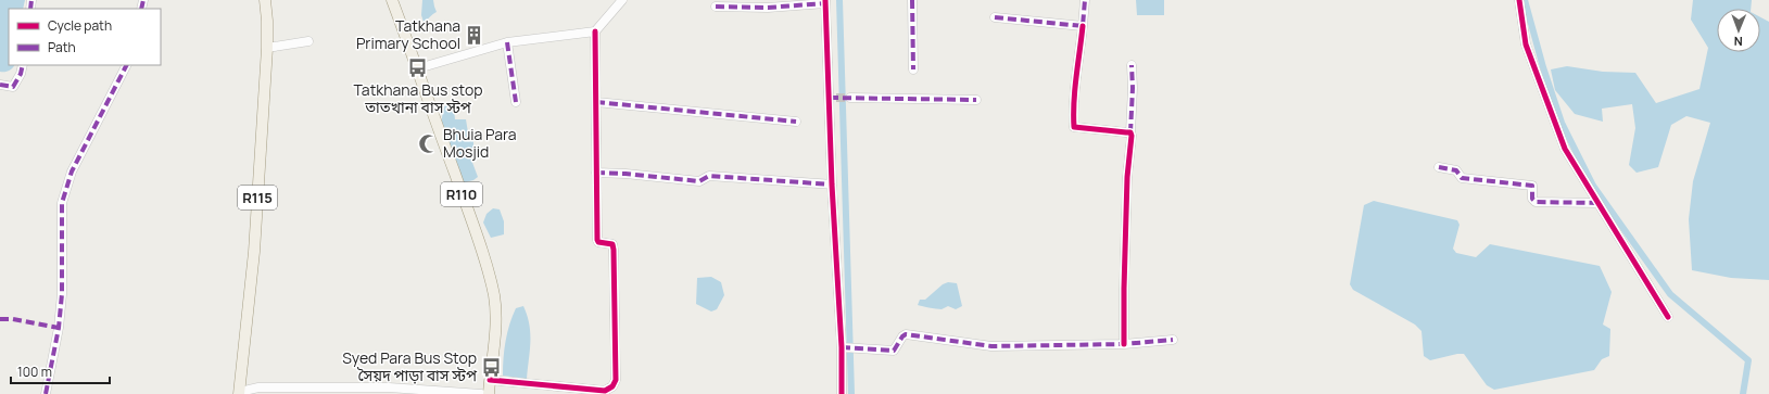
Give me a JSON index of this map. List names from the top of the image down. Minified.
{"streets":{"main road":["R110","R115"]},"places":{"building":["Tatkhana Primary School"],"bus stop":["Tatkhana Bus stop তাতখানা বাস স্টপ","Syed Para Bus Stop সৈয়দ পাড়া বাস স্টপ"],"mosque":["Bhuia Para Mosjid"]},"legend":["Cycle path","Path"],"scale_bar":"100 m","north":"bottom"}
